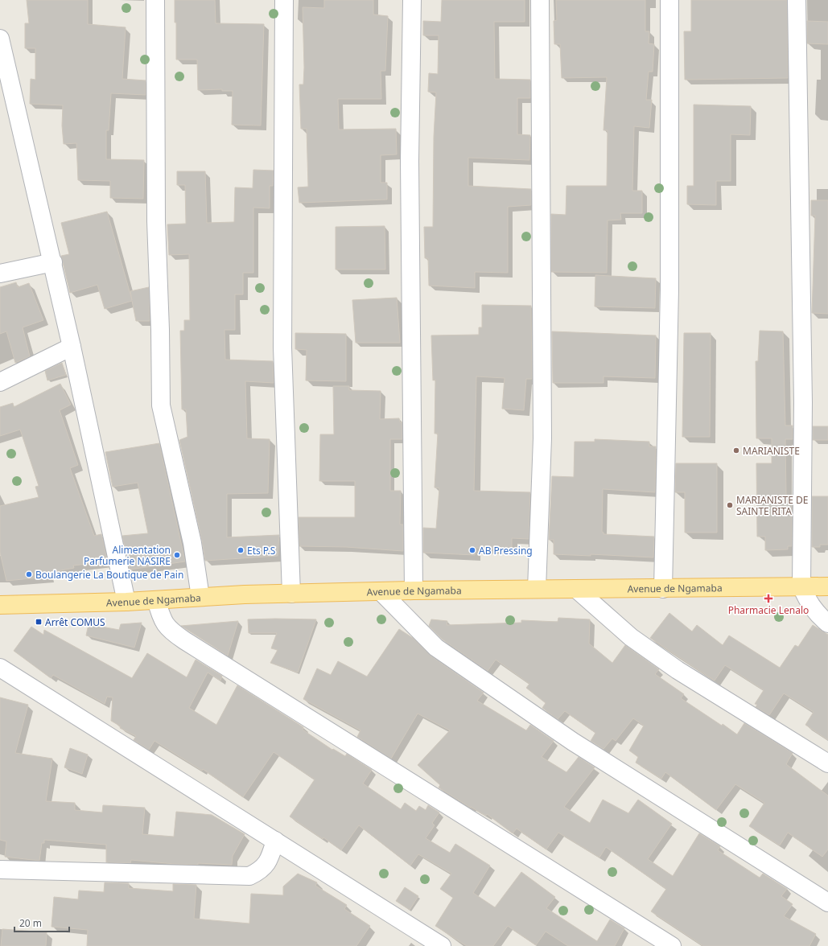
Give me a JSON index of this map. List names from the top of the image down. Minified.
{"streets":{"main road":["Avenue de Ngamaba"]},"places":{"other":["MARIANISTE","MARIANISTE DE SAINTE RITA","Ets P.S","AB Pressing","Alimentation Parfumerie NASIRE","Boulangerie La Boutique de Pain"],"health":["Pharmacie Lenalo"],"transit":["Arrêt COMUS"]},"scale_bar":"20 m"}
